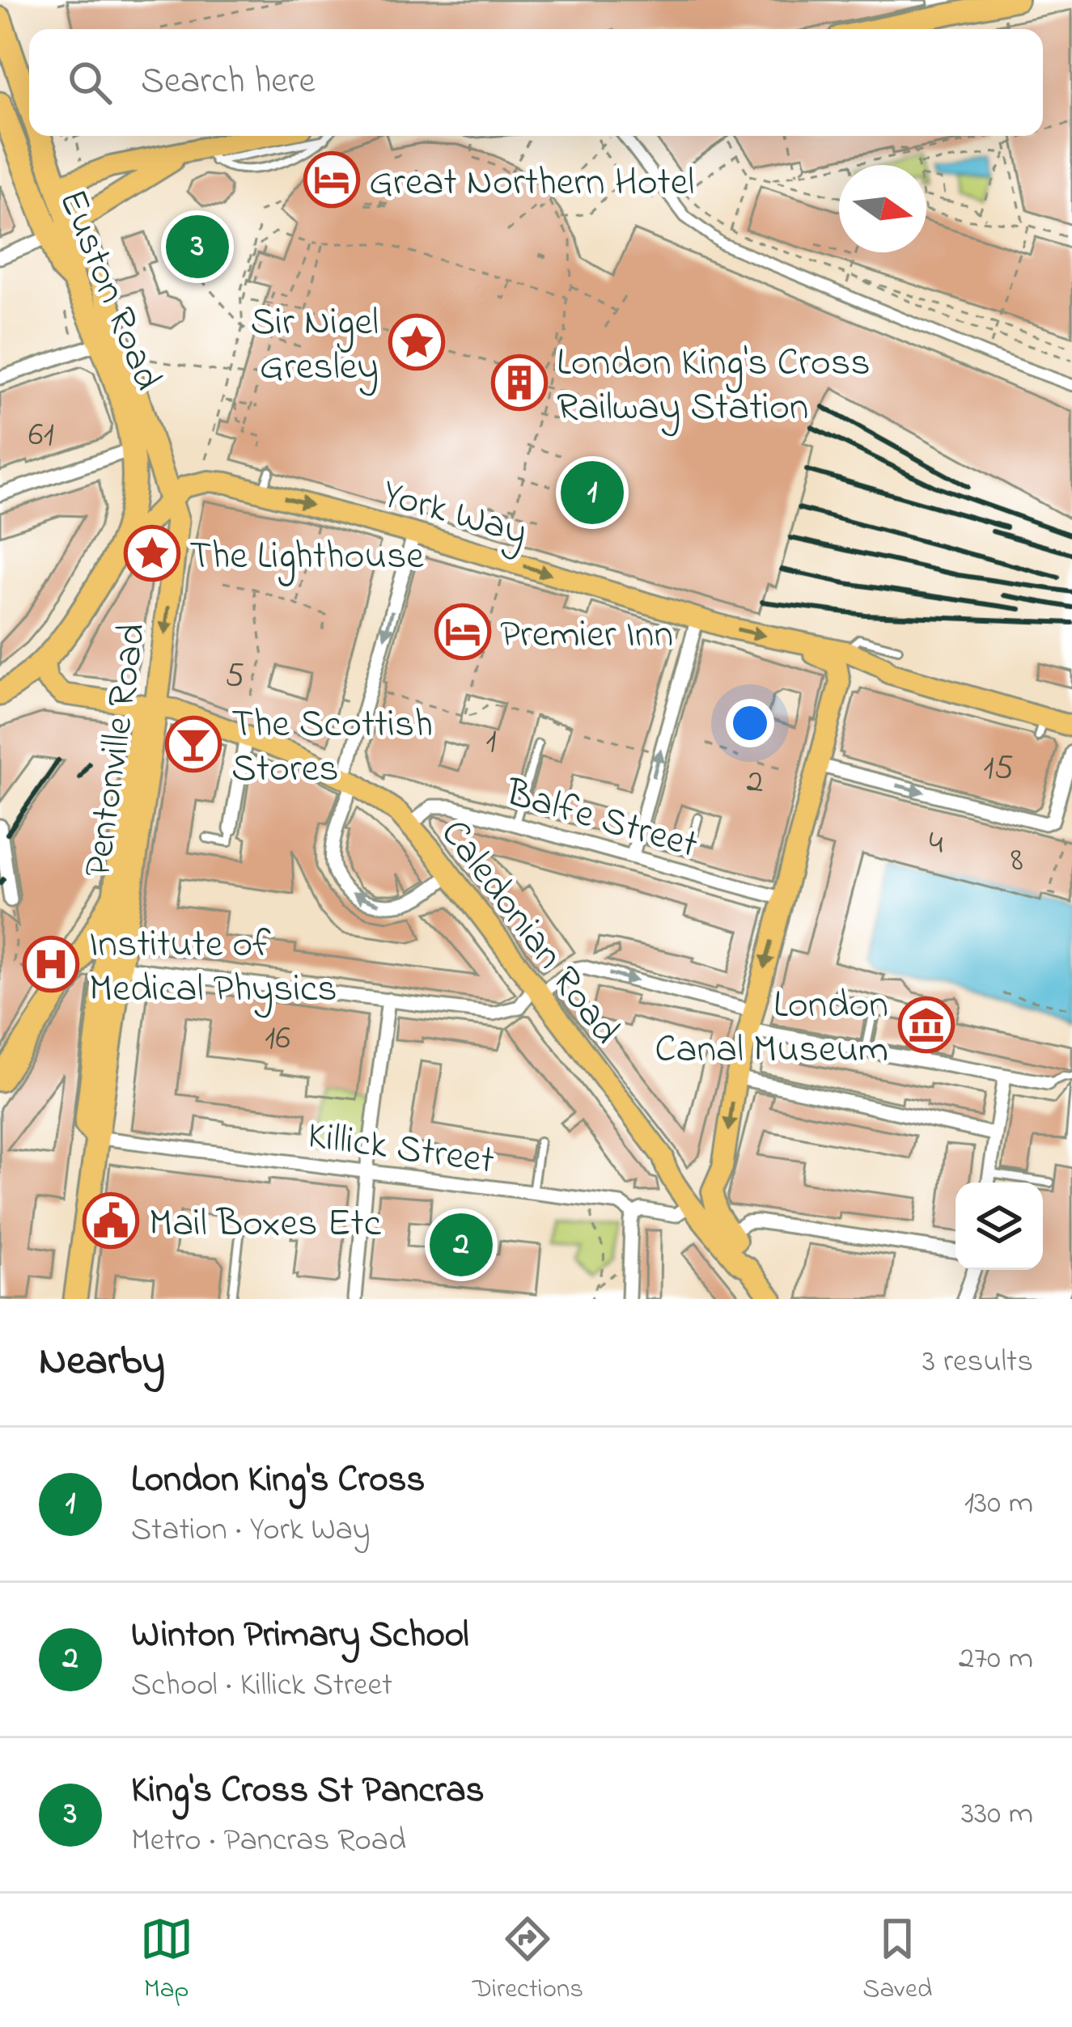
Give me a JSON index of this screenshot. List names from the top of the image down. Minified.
{"streets":{"highway":["Euston Road","Pentonville Road"],"main road":["York Way","Caledonian Road"],"street":["Balfe Street","Killick Street"]},"crossings":[["Euston Road","York Way"],["Euston Road","Pentonville Road"],["Euston Road","Caledonian Road"],["York Way","Pentonville Road"],["Pentonville Road","Caledonian Road"],["Pentonville Road","Killick Street"],["Balfe Street","Caledonian Road"],["Caledonian Road","Killick Street"]],"one_way":["York Way"],"places":{"hotel":["Great Northern Hotel","Premier Inn"],"place":["Sir Nigel Gresley","The Lighthouse"],"building":["London King's Cross Railway Station"],"bar":["The Scottish Stores"],"hospital":["Institute of Medical Physics"],"museum":["London Canal Museum"],"public building":["Mail Boxes Etc"]},"house_numbers":["61","5","1","15","2","4","8","16"],"north":"right","page":{"search":"Search here","pins":["3","1","2"],"heading":["Nearby","3 results"],"list":[{"mark":"1","name":"London King's Cross","note":"Station · York Way","value":"130 m"},{"mark":"2","name":"Winton Primary School","note":"School · Killick Street","value":"270 m"},{"mark":"3","name":"King's Cross St Pancras","note":"Metro · Pancras Road","value":"330 m"}],"nav":["Map","Directions","Saved"]}}
